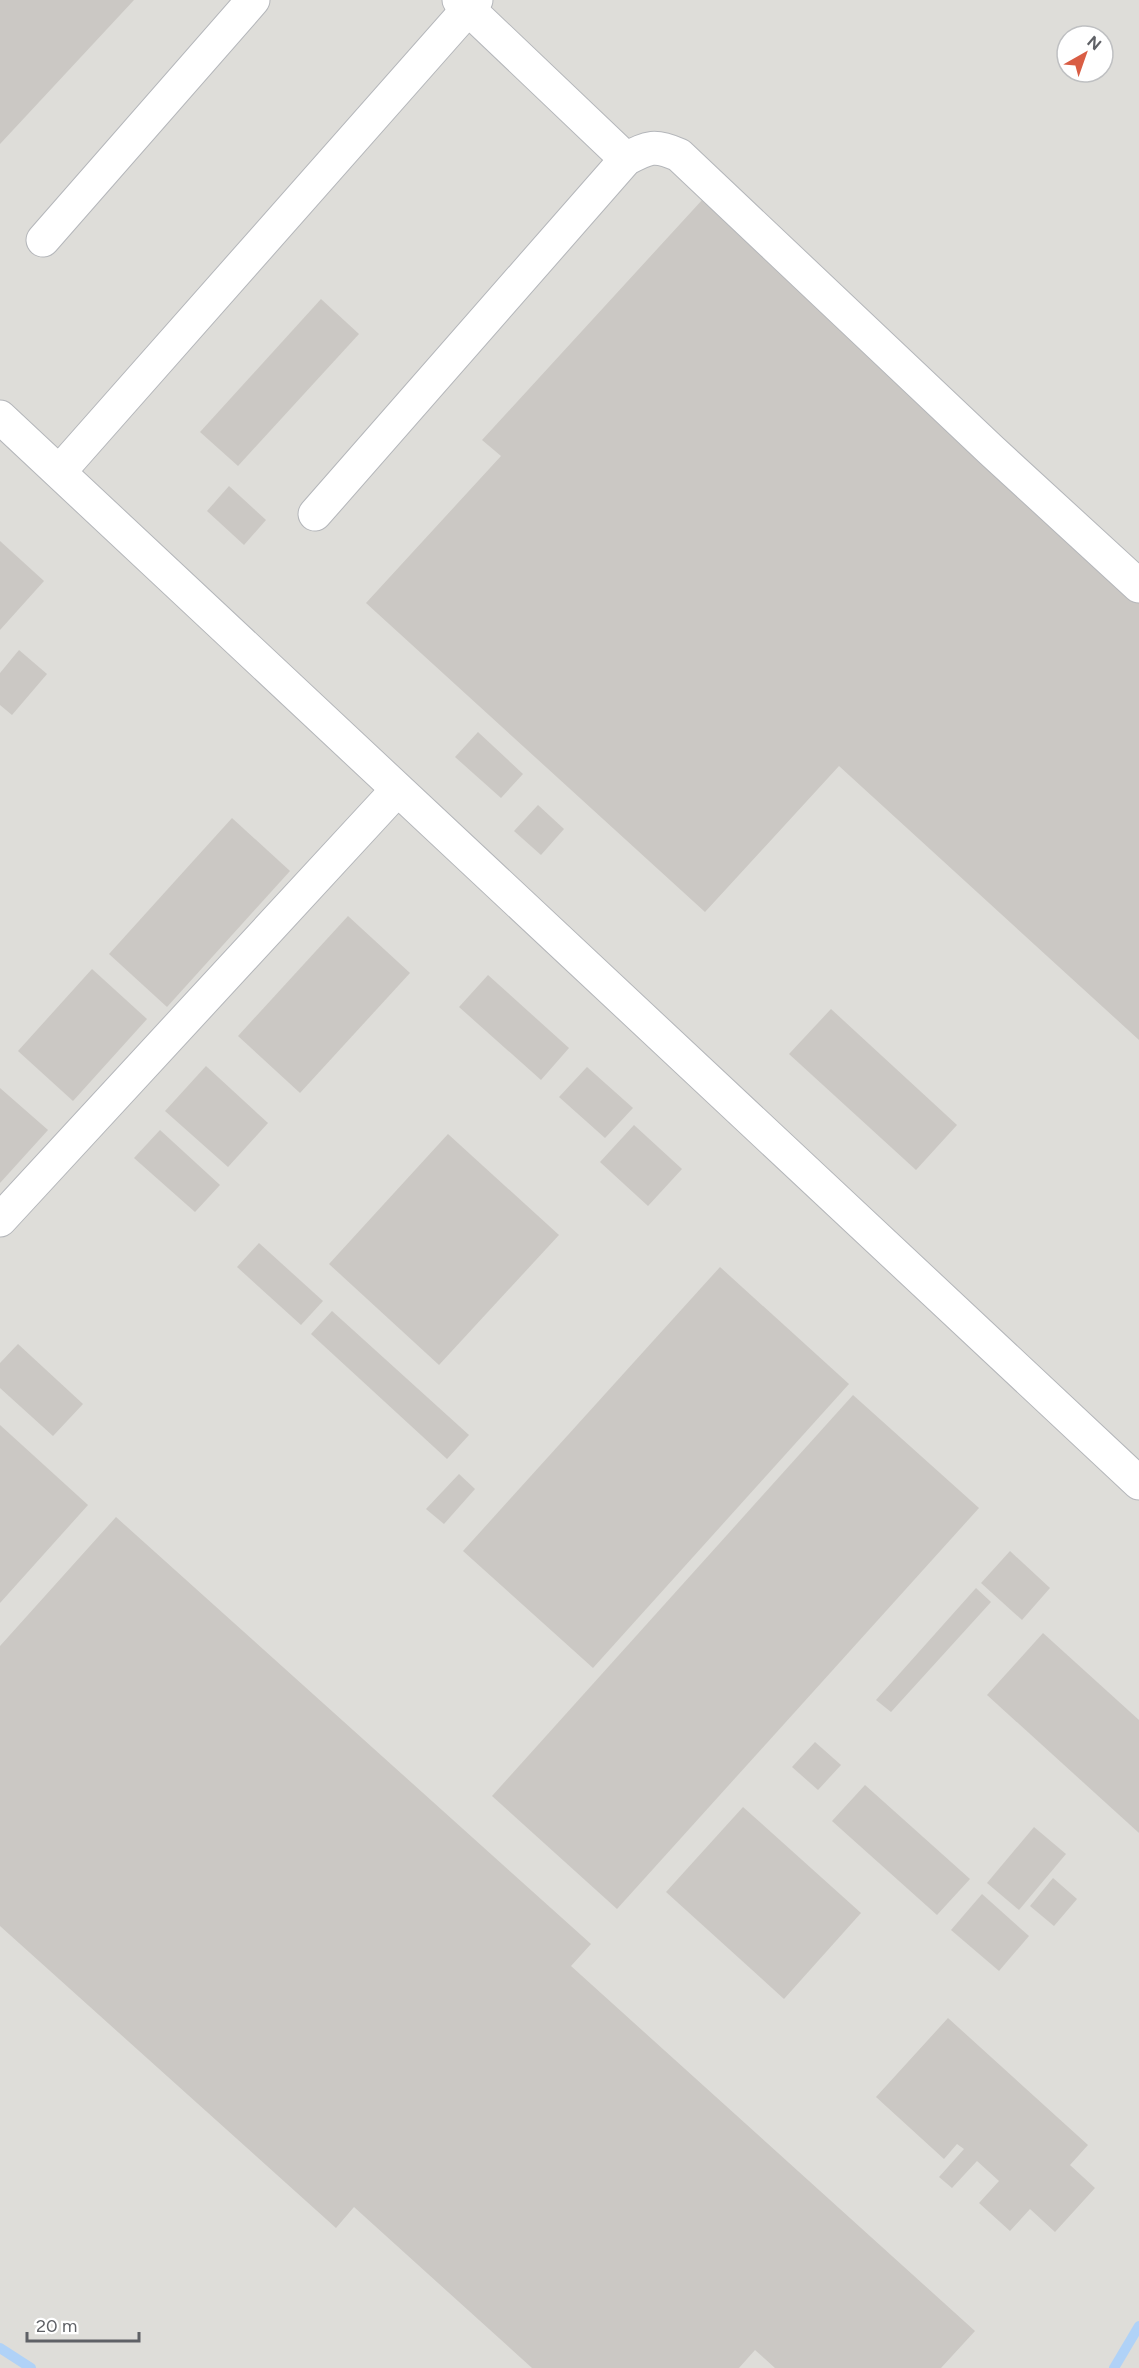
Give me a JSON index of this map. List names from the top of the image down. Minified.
{"scale_bar":"20 m","north":"top right"}
